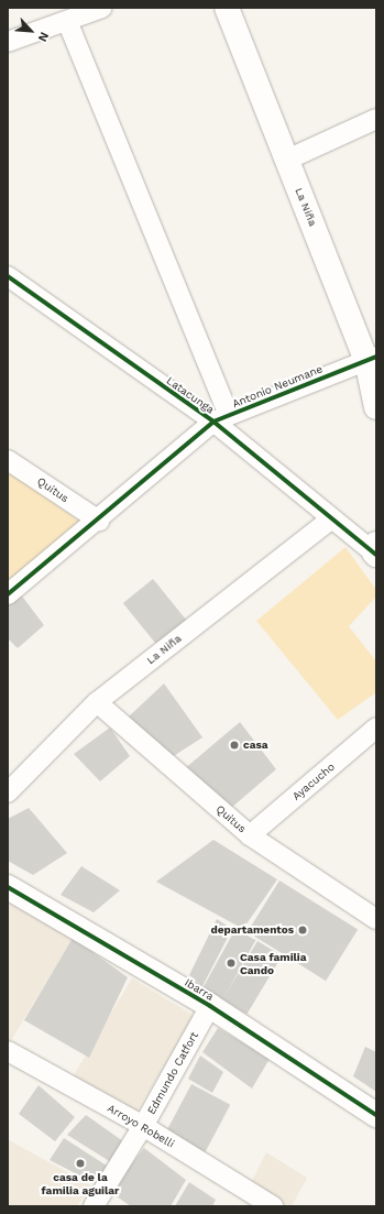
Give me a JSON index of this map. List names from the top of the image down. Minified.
{"streets":{"street":["La Niña","Antonio Neumane","Latacunga","Quitus","Ayacucho","Ibarra","Edmundo Catfort","Arroyo Robelli"]},"crossings":[["La Niña","Antonio Neumane"],["La Niña","Latacunga"],["La Niña","Quitus"],["Antonio Neumane","Latacunga"],["Antonio Neumane","Quitus"],["Quitus","Ayacucho"],["Ibarra","Edmundo Catfort"],["Edmundo Catfort","Arroyo Robelli"]],"places":["casa","departamentos","Casa familia Cando","casa de la familia aguilar"],"north":"bottom right"}
